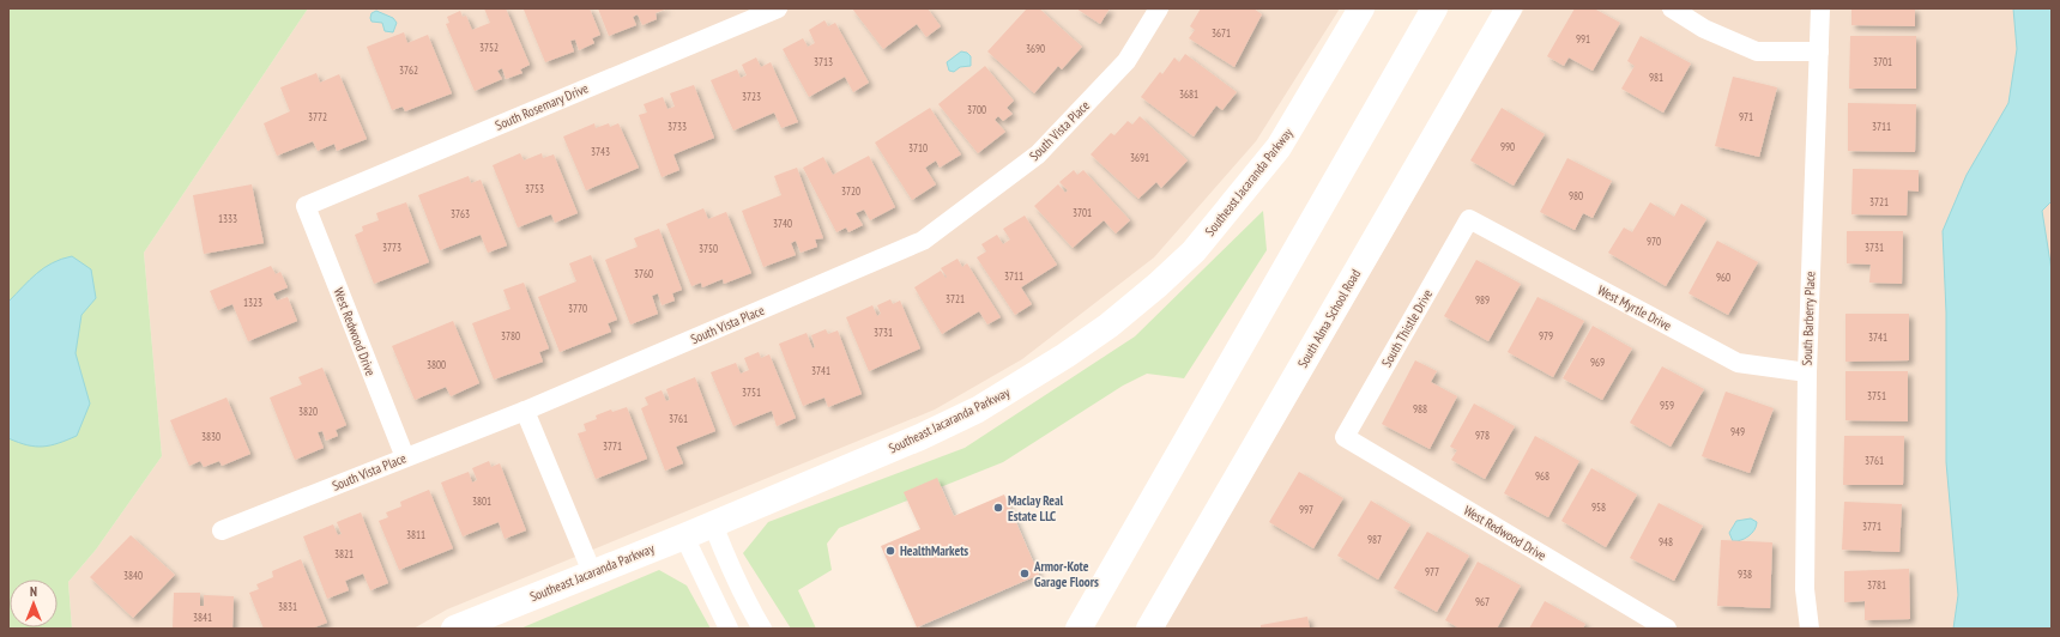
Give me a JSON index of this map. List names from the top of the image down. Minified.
{"streets":{"main road":["Southeast Jacaranda Parkway","South Alma School Road"],"street":["South Rosemary Drive","South Vista Place","West Myrtle Drive","South Barberry Place","South Thistle Drive","West Redwood Drive"]},"crossings":[["South Rosemary Drive","West Redwood Drive"],["South Vista Place","West Redwood Drive"],["West Myrtle Drive","South Barberry Place"],["West Myrtle Drive","South Thistle Drive"],["South Thistle Drive","West Redwood Drive"]],"places":["Maclay Real Estate LLC","HealthMarkets","Armor-Kote Garage Floors"],"house_numbers":["3671","991","3752","3690","3713","3701","3762","981","3681","3723","3700","3772","971","3733","3711","990","3710","3743","3691","3753","3720","980","3721","3701","3763","1333","3740","970","3773","3731","3750","3760","3711","960","3721","989","1323","3770","3731","3780","979","3741","969","3800","3741","3751","3751","959","988","3820","3761","949","978","3830","3771","3761","968","3801","958","997","3771","3811","987","948","3821","977","938","3840","3781","967","3831","3841"],"north":"top"}
